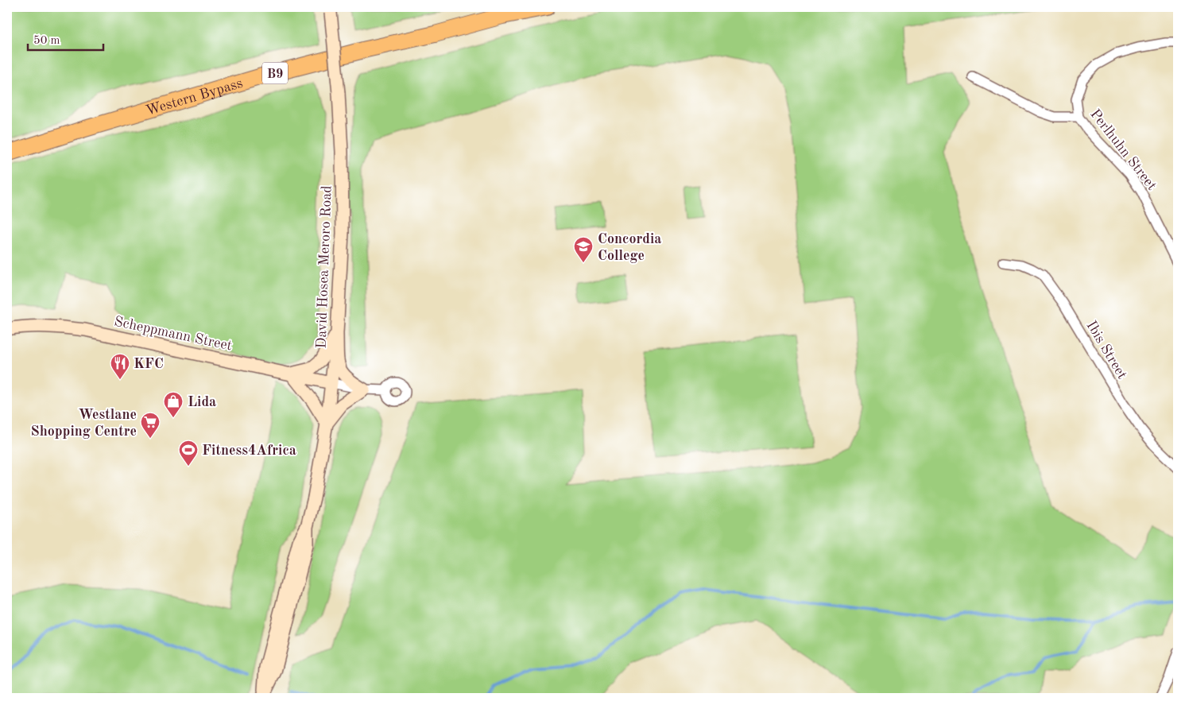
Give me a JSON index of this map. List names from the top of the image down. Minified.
{"streets":{"highway":["B9","Western Bypass"],"main road":["David Hosea Meroro Road","Scheppmann Street"],"street":["Perlhuhn Street","Ibis Street"]},"crossings":[["David Hosea Meroro Road","Scheppmann Street"]],"places":{"school or university":["Concordia College"],"restaurant":["KFC"],"shop":["Lida"],"supermarket":["Westlane Shopping Centre"],"sports":["Fitness4Africa"]},"scale_bar":"50 m"}
